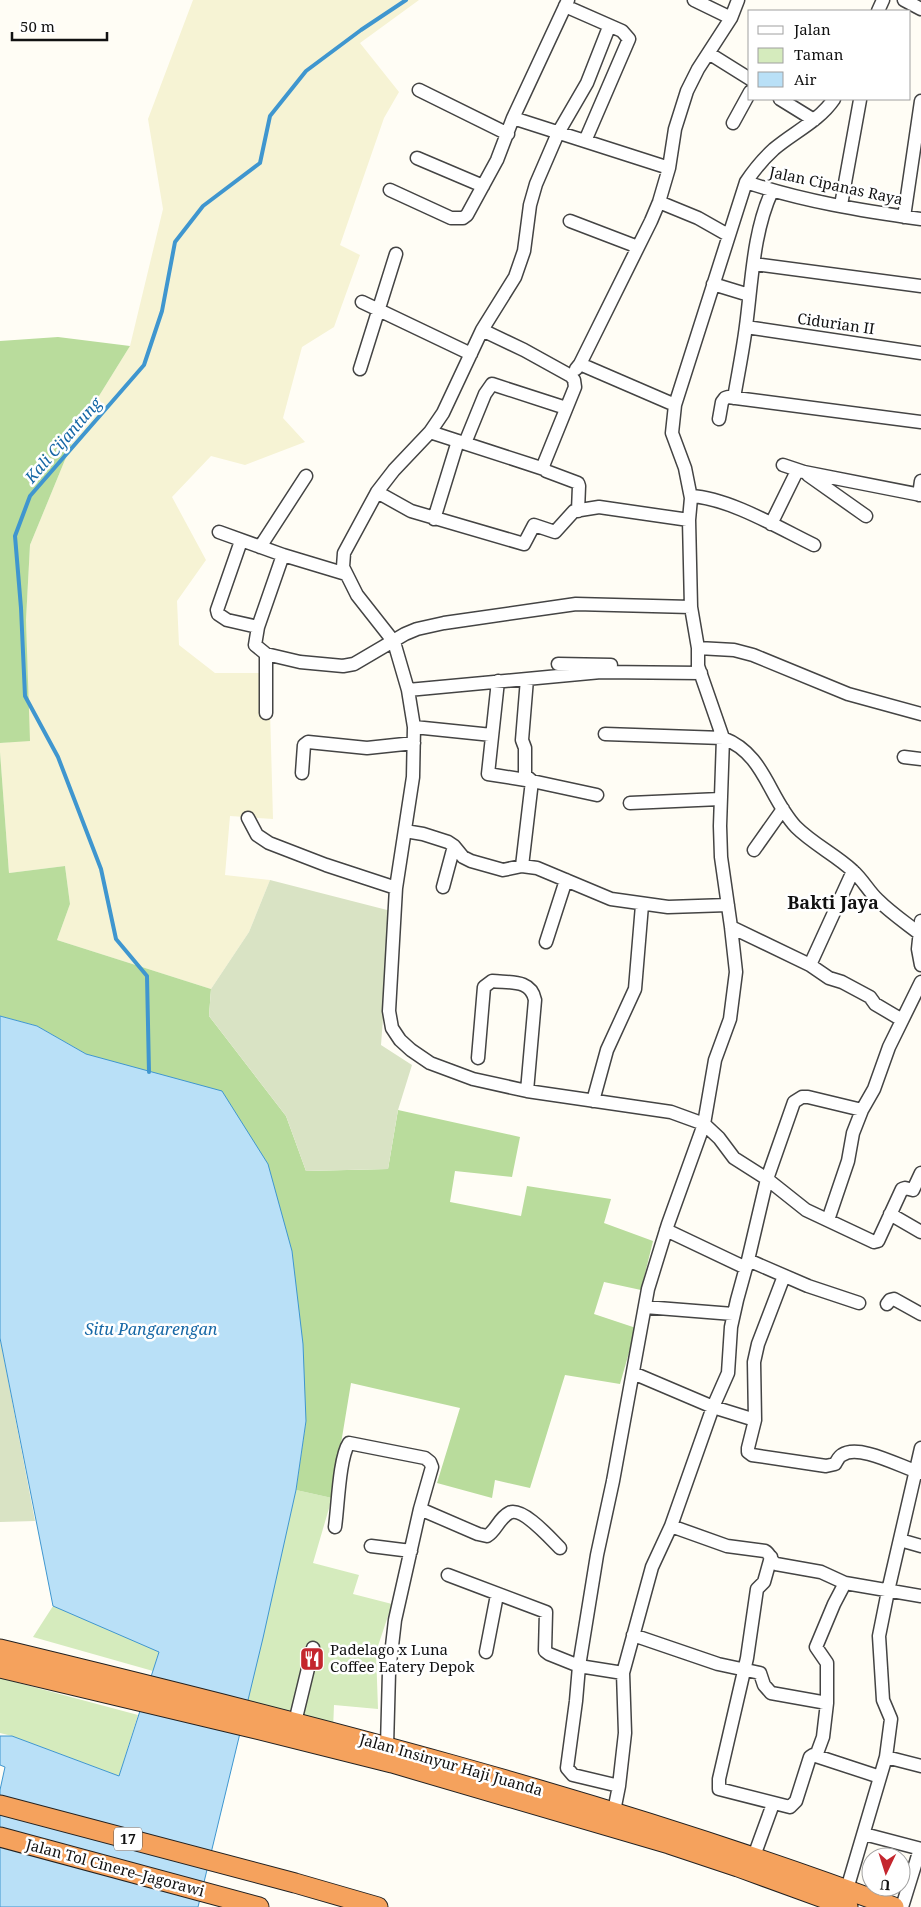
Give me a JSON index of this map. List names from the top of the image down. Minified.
{"streets":{"highway":["Jalan Insinyur Haji Juanda","17","Jalan Tol Cinere–Jagorawi"],"street":["Jalan Cipanas Raya","Cidurian II"]},"districts":["Bakti Jaya"],"water":["Kali Cijantung","Situ Pangarengan"],"places":{"restaurant":["Padelago x Luna Coffee Eatery Depok"]},"legend":["Jalan","Taman","Air"],"scale_bar":"50 m","north":"bottom"}
